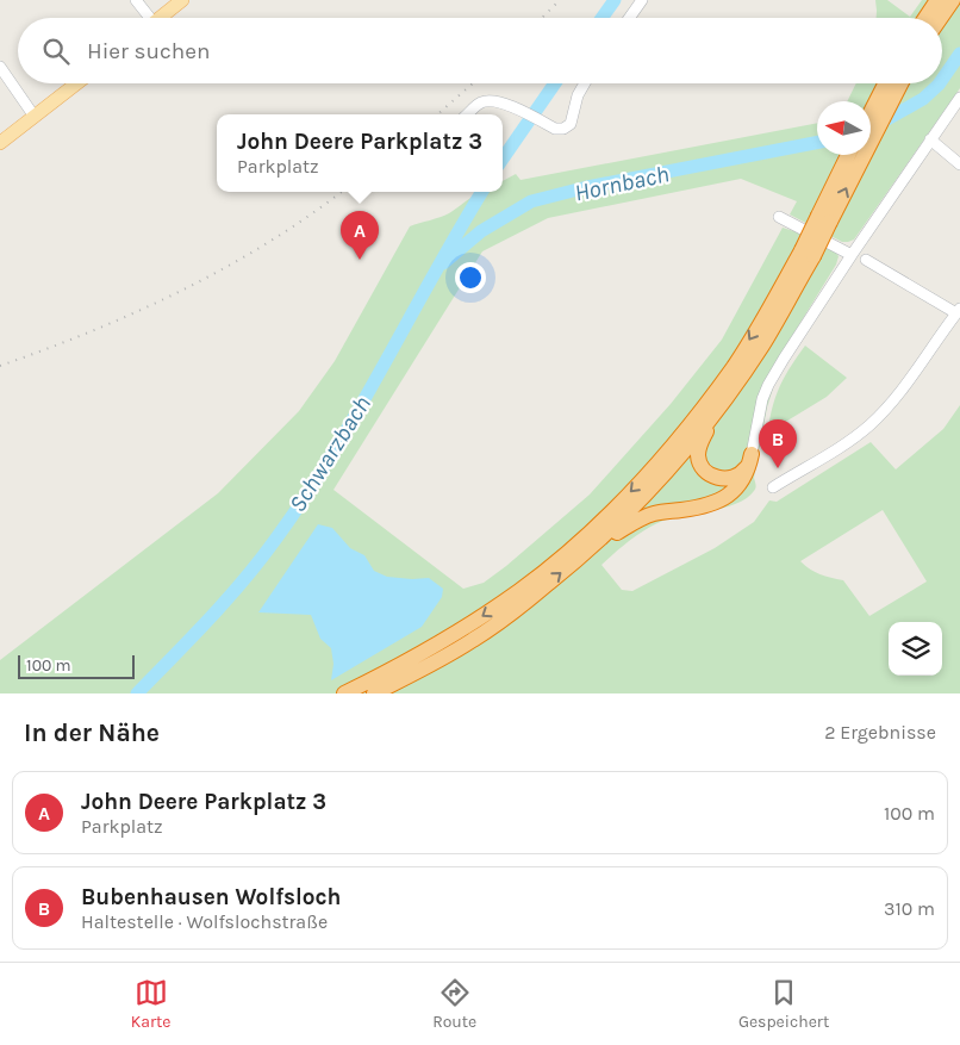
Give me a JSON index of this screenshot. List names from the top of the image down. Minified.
{"water":["Hornbach","Schwarzbach"],"scale_bar":"100 m","north":"left","page":{"search":"Hier suchen","popup":["John Deere Parkplatz 3","Parkplatz"],"pins":["A","B"],"scale":"100 m","heading":["In der Nähe","2 Ergebnisse"],"list":[{"mark":"A","name":"John Deere Parkplatz 3","note":"Parkplatz","value":"100 m"},{"mark":"B","name":"Bubenhausen Wolfsloch","note":"Haltestelle · Wolfslochstraße","value":"310 m"}],"nav":["Karte","Route","Gespeichert"]}}
